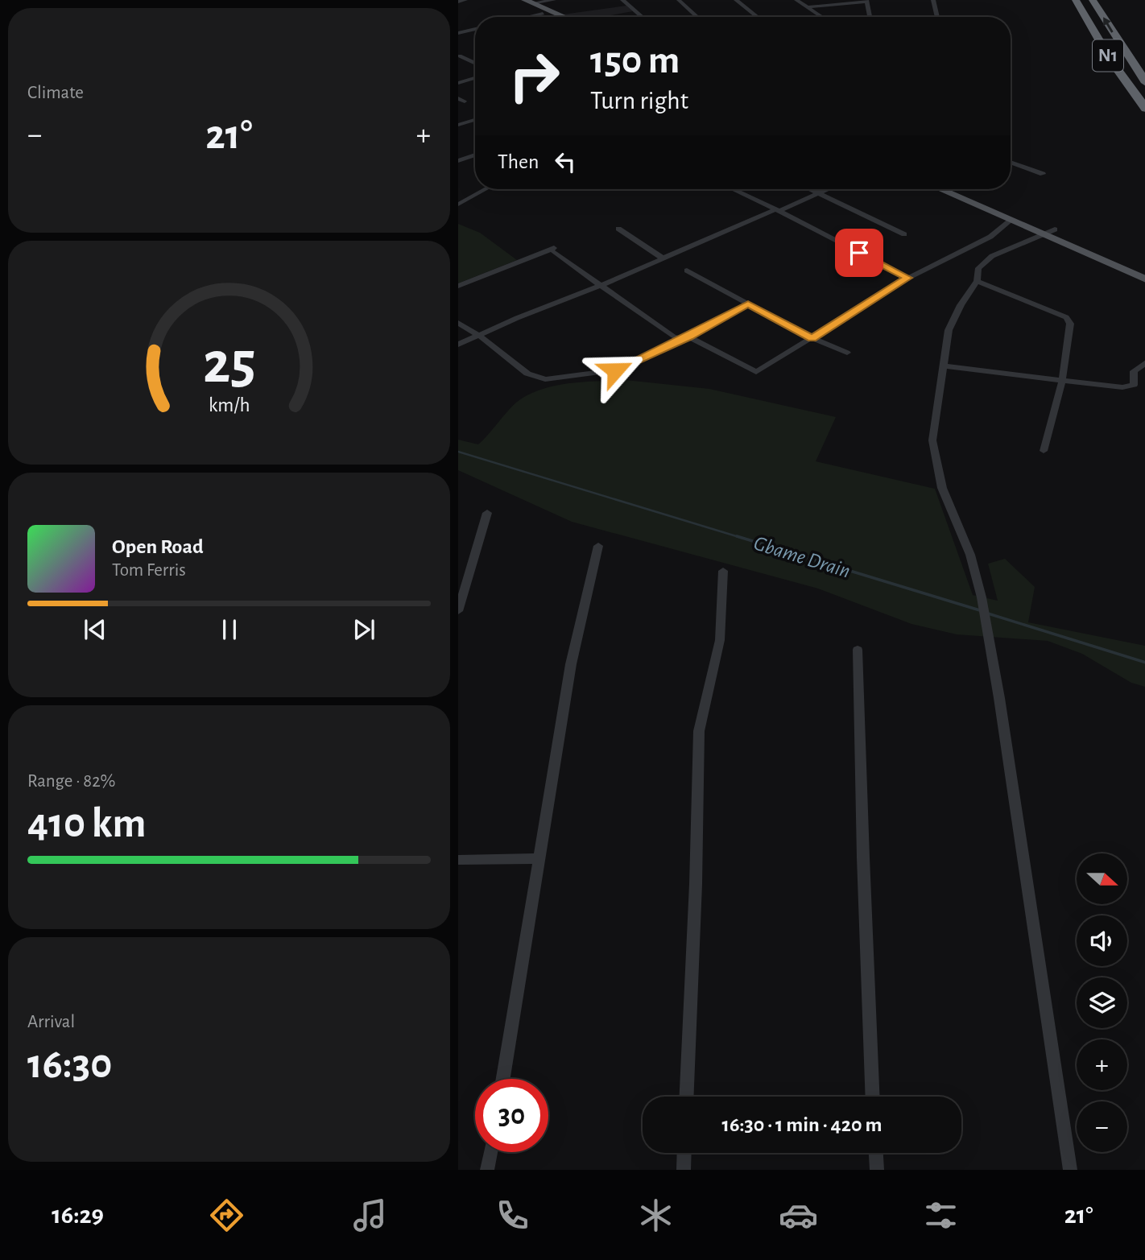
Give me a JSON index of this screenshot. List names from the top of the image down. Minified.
{"streets":{"highway":["N1"]},"water":["Gbame Drain"],"north":"right","page":{"tile":["Climate",["Range · 82%","410 km"],["Arrival","16:30"]],"turn":["150 m","Turn right"],"heat":["−","21°","+"],"then":"Then","song":["Open Road","Tom Ferris"],"map_buttons":["+","−"],"limit":"30","trip":"16:30 · 1 min · 420 m","tabs":["16:29","21°"],"gauge":["25","km/h"]}}
